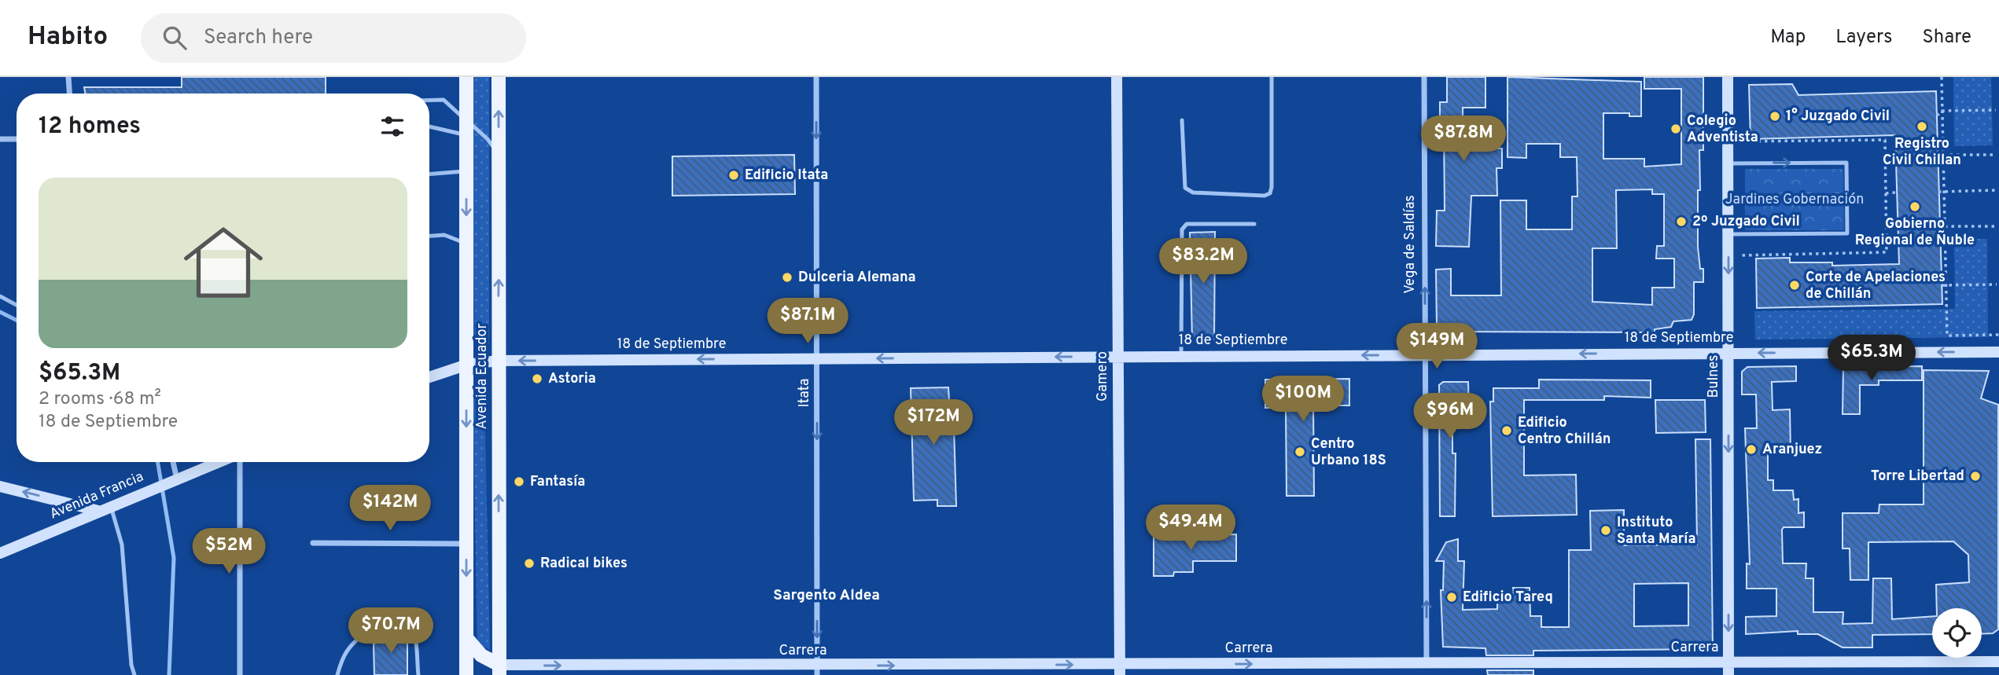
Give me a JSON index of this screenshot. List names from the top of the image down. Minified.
{"streets":{"main road":["Avenida Ecuador"],"street":["Vega de Saldías","18 de Septiembre","Gamero","Bulnes","Itata","Avenida Francia","Carrera"]},"crossings":[["Vega de Saldías","18 de Septiembre"],["Vega de Saldías","Carrera"],["18 de Septiembre","Avenida Ecuador"],["18 de Septiembre","Gamero"],["18 de Septiembre","Bulnes"],["18 de Septiembre","Itata"],["Avenida Ecuador","Carrera"],["Gamero","Carrera"],["Bulnes","Carrera"],["Itata","Carrera"]],"one_way":["Vega de Saldías","18 de Septiembre","Bulnes","Itata","Carrera"],"districts":["Sargento Aldea"],"parks":["Jardines Gobernación"],"places":["1° Juzgado Civil","Registro Civil Chillan","Colegio Adventista","Edificio Itata","Gobierno Regional de Ñuble","2º Juzgado Civil","Dulceria Alemana","Corte de Apelaciones de Chillán","Astoria","Edificio Centro Chillán","Aranjuez","Centro Urbano 18S","Torre Libertad","Fantasía","Instituto Santa María","Radical bikes","Edificio Tareq"],"page":{"header":"Habito","search":"Search here","nav":["Map","Layers","Share"],"heading":"12 homes","price":["$87.8M","$83.2M","$87.1M","$149M","$65.3M","$100M","$96M","$172M","$142M","$49.4M","$52M","$70.7M"],"list":[{"name":"$65.3M","note":"2 rooms · 68 m² · 18 de Septiembre"}]}}
